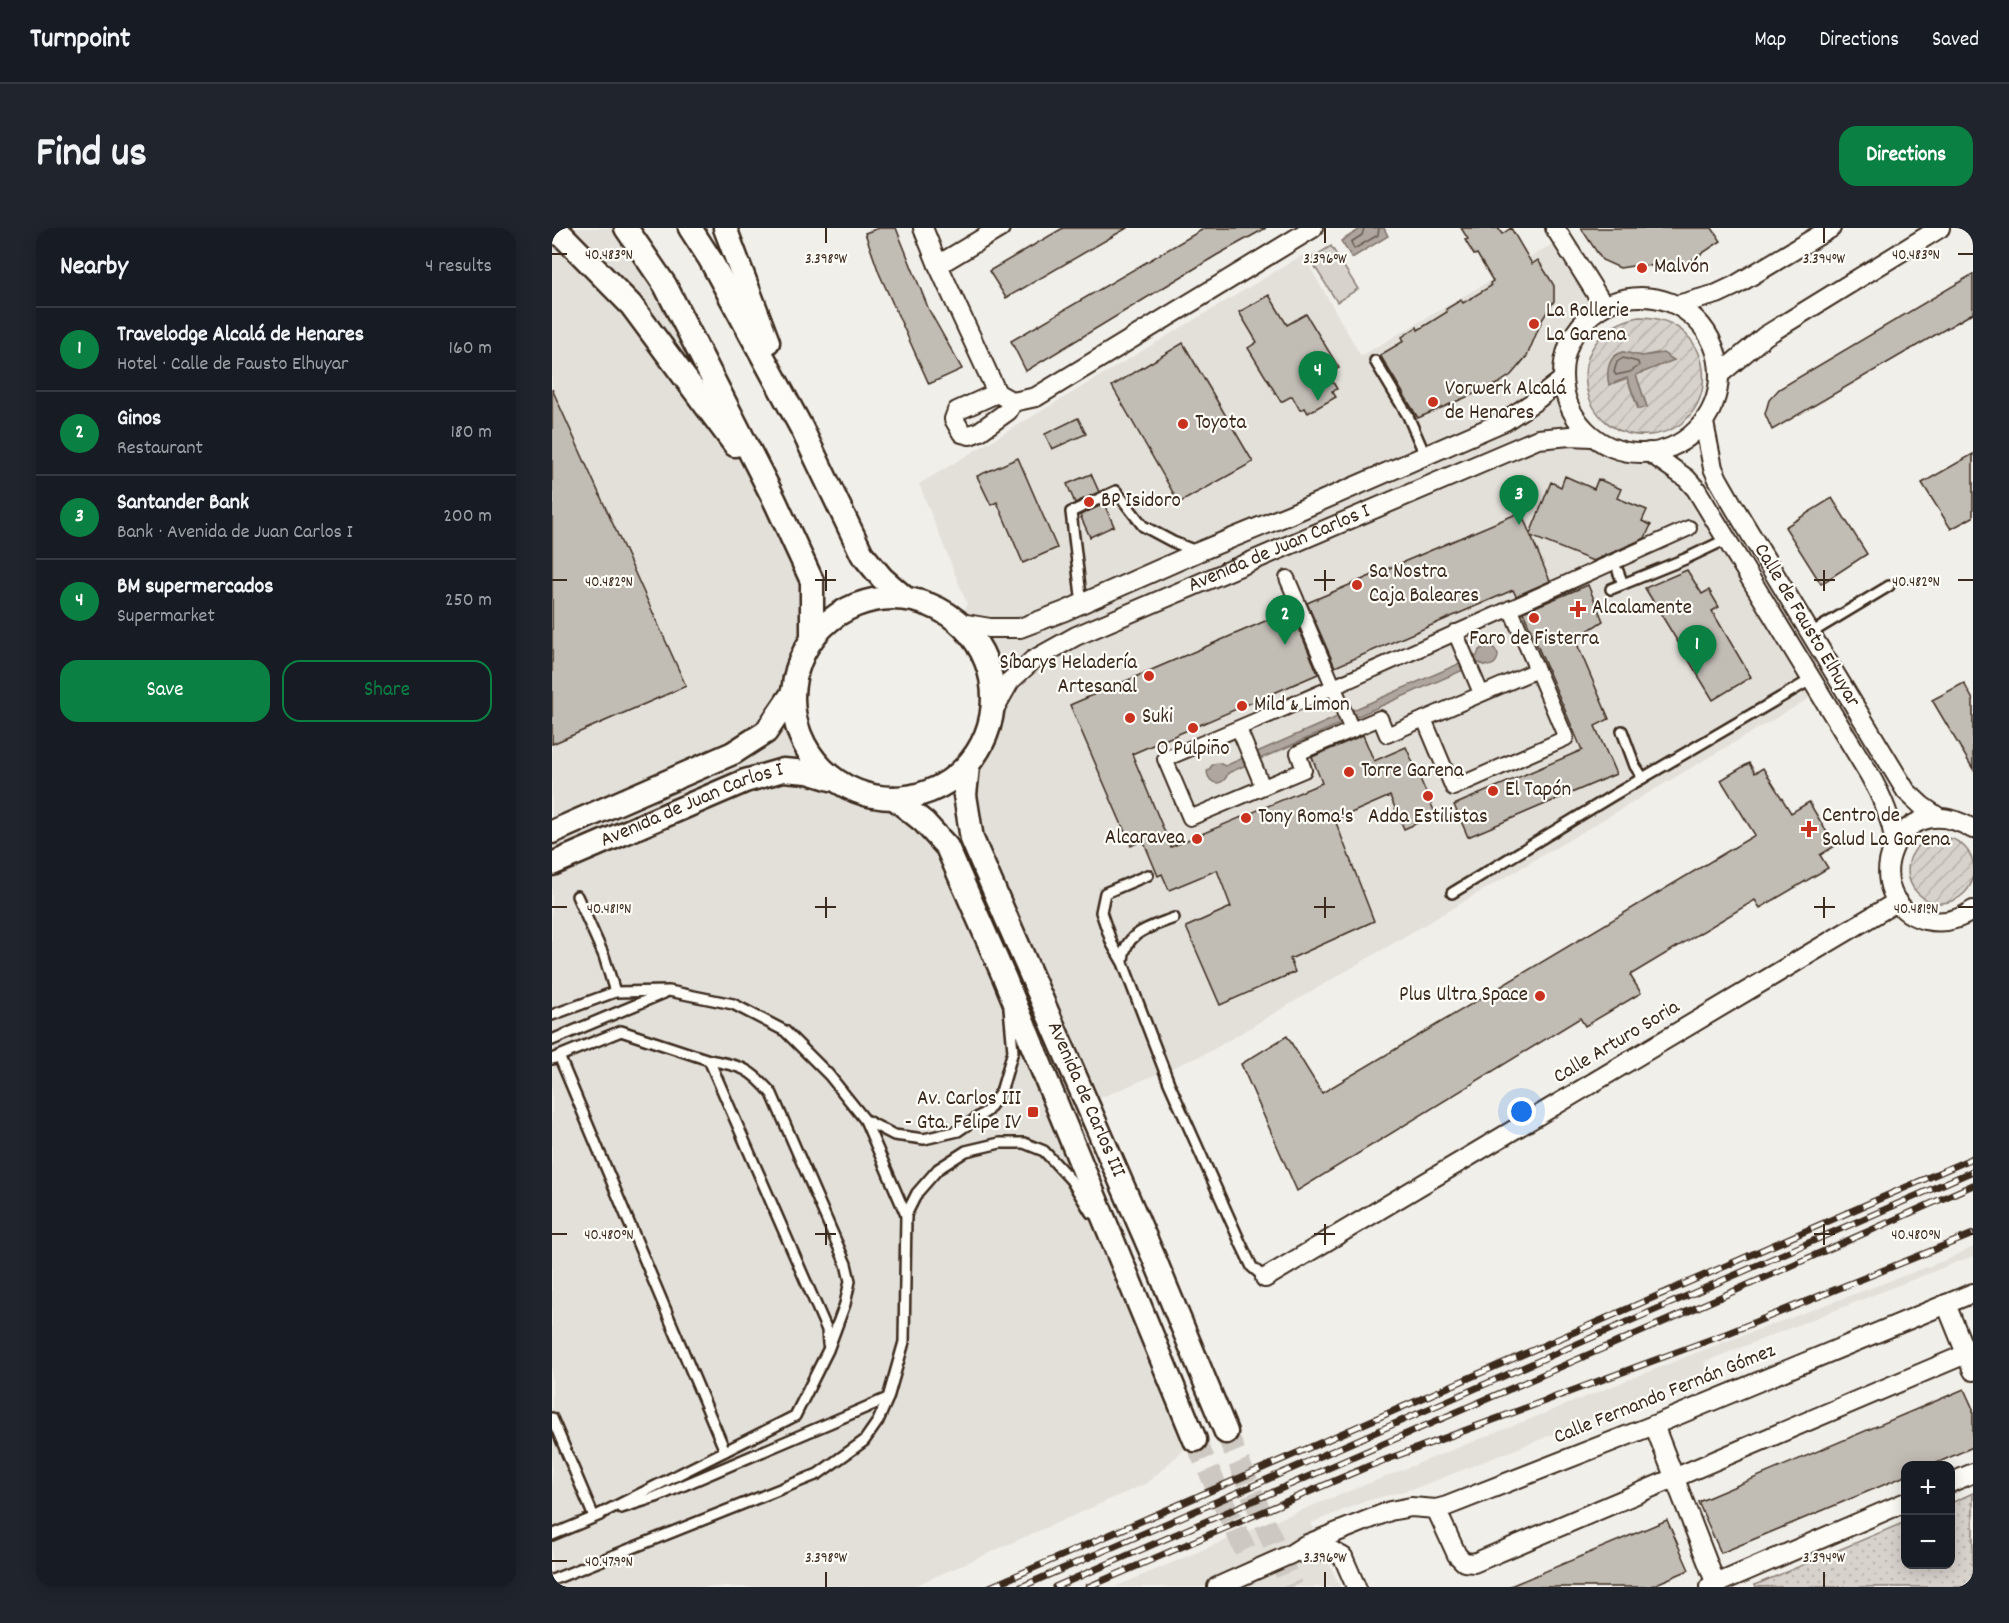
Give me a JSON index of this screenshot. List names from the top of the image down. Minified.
{"streets":{"street":["Avenida de Juan Carlos I","Calle de Fausto Elhuyar","Calle Arturo Soria","Avenida de Carlos III","Calle Fernando Fernán Gómez"]},"crossings":[["Avenida de Juan Carlos I","Calle de Fausto Elhuyar"],["Avenida de Juan Carlos I","Avenida de Carlos III"]],"places":{"other":["Malvón","La Rollerie La Garena","Vorwerk Alcalá de Henares","Toyota","BP Isidoro","Sa Nostra Caja Baleares","Faro de Fisterra","Síbarys Heladería Artesanal","Mild & Limon","Suki","O Pulpiño","Torre Garena","El Tapón","Adda Estilistas","Tony Roma's","Alcaravea","Plus Ultra Space"],"health":["Alcalamente","Centro de Salud La Garena"],"transit":["Av. Carlos III - Gta. Felipe IV"]},"page":{"header":"Turnpoint","nav":["Map","Directions","Saved"],"title":"Find us","buttons":["Directions",["Save","Share"]],"heading":["Nearby","4 results"],"list":[{"mark":"1","name":"Travelodge Alcalá de Henares","note":"Hotel · Calle de Fausto Elhuyar","value":"160 m"},{"mark":"2","name":"Ginos","note":"Restaurant","value":"180 m"},{"mark":"3","name":"Santander Bank","note":"Bank · Avenida de Juan Carlos I","value":"200 m"},{"mark":"4","name":"BM supermercados","note":"Supermarket","value":"250 m"}],"pins":["4","3","2","1"],"map_buttons":["+","−"]},"coordinates":["40.483°N","3.398°W","3.396°W","3.394°W","40.482°N","40.481°N","40.480°N","40.479°N"]}
